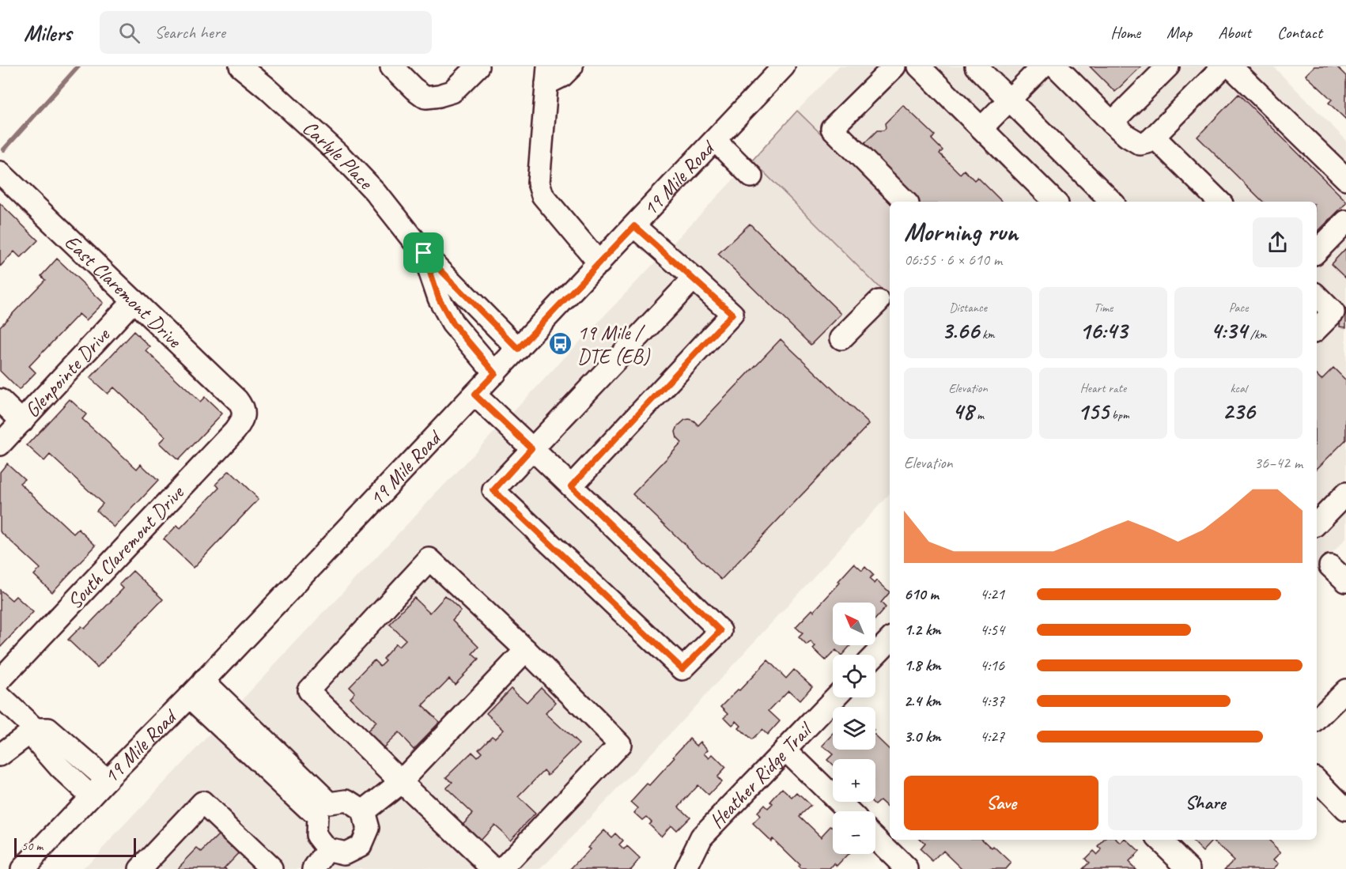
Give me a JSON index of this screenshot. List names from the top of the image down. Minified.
{"streets":{"street":["Carlyle Place","19 Mile Road","East Claremont Drive","Glenpointe Drive","South Claremont Drive","Heather Ridge Trail"]},"crossings":[["Carlyle Place","19 Mile Road"],["East Claremont Drive","Glenpointe Drive"],["East Claremont Drive","South Claremont Drive"]],"places":{"bus stop":["19 Mile / DTE (EB)"]},"scale_bar":"50 m","north":"top left","page":{"header":"Milers","search":"Search here","nav":["Home","Map","About","Contact"],"heading":["Morning run","06:55 · 6 × 610 m"],"stats":[["Distance","3.66 km"],["Time","16:43"],["Pace","4:34 /km"],["Elevation","48 m"],["Heart rate","155 bpm"],["kcal","236"]],"chart":["Elevation","36–42 m"],"list":[{"name":"610 m","note":"4:21"},{"name":"1.2 km","note":"4:54"},{"name":"1.8 km","note":"4:16"},{"name":"2.4 km","note":"4:37"},{"name":"3.0 km","note":"4:27"}],"map_buttons":["+","−"],"buttons":["Save","Share"],"scale":"50 m"}}
